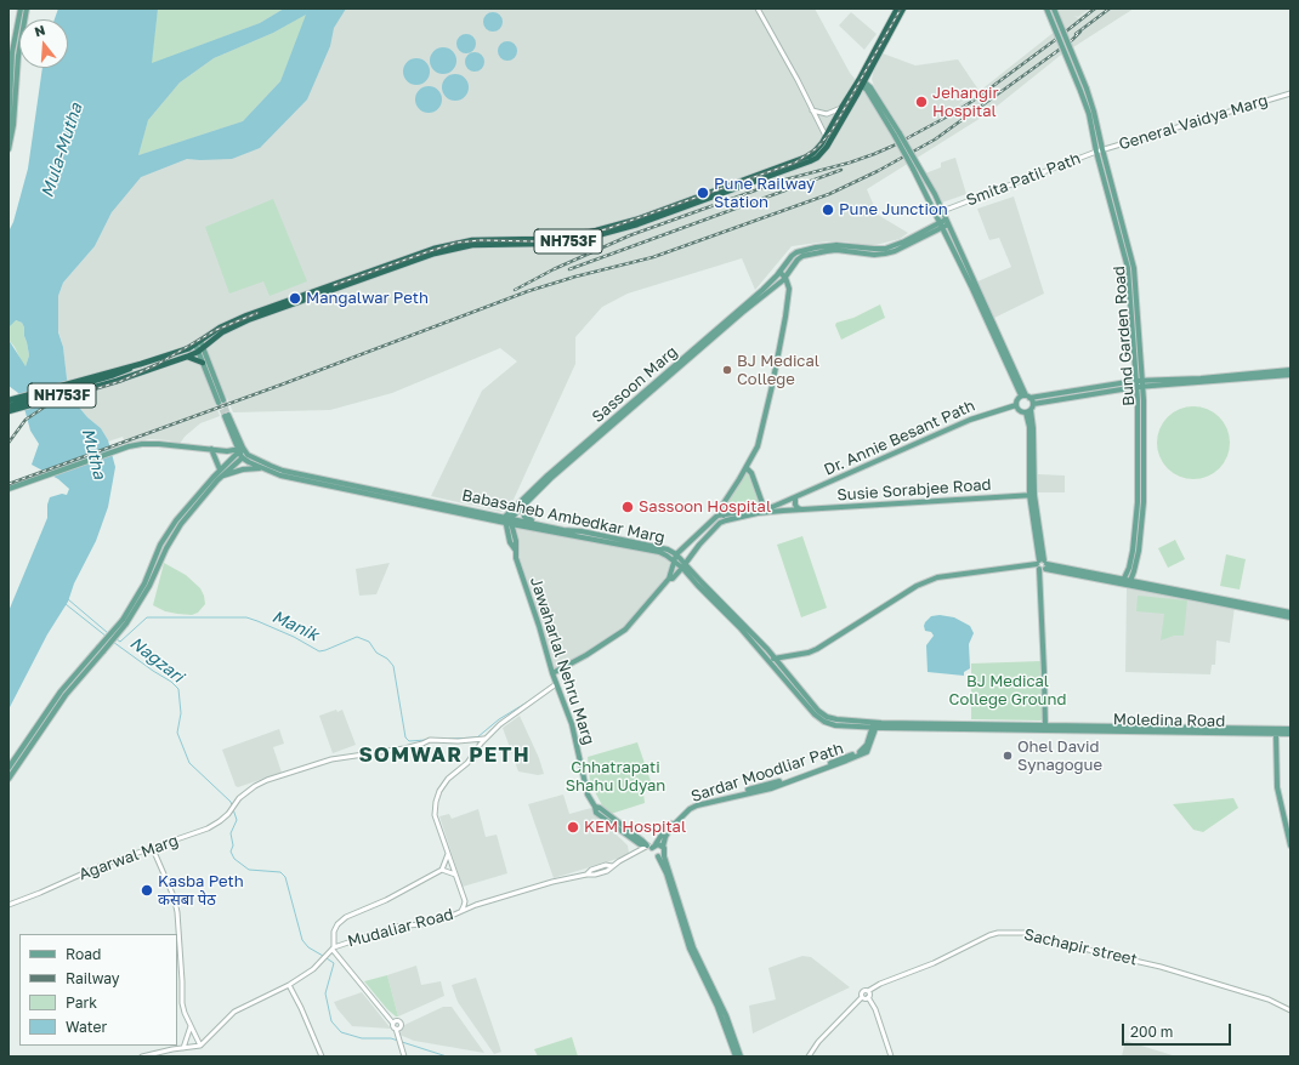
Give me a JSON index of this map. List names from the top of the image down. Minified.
{"streets":{"highway":["NH753F"],"main road":["Bund Garden Road","Sassoon Marg","Dr. Annie Besant Path","Susie Sorabjee Road","Babasaheb Ambedkar Marg","Jawaharlal Nehru Marg","Moledina Road","Sardar Moodliar Path"],"street":["General Vaidya Marg","Smita Patil Path","Agarwal Marg","Mudaliar Road","Sachapir street"]},"crossings":[["General Vaidya Marg","Smita Patil Path"],["General Vaidya Marg","Bund Garden Road"],["Smita Patil Path","Bund Garden Road"],["Sassoon Marg","Babasaheb Ambedkar Marg"],["Sassoon Marg","Jawaharlal Nehru Marg"],["Babasaheb Ambedkar Marg","Jawaharlal Nehru Marg"],["Babasaheb Ambedkar Marg","Moledina Road"],["Babasaheb Ambedkar Marg","Sardar Moodliar Path"],["Jawaharlal Nehru Marg","Sardar Moodliar Path"]],"districts":["SOMWAR PETH"],"water":["Mula-Mutha","Mutha","Manik","Nagzari"],"parks":["BJ Medical College Ground","Chhatrapati Shahu Udyan"],"places":["Jehangir Hospital","Pune Railway Station","Pune Junction","Mangalwar Peth","BJ Medical College","Sassoon Hospital","Ohel David Synagogue","KEM Hospital","Kasba Peth कसबा पेठ"],"legend":["Road","Railway","Park","Water"],"scale_bar":"200 m","north":"top"}
